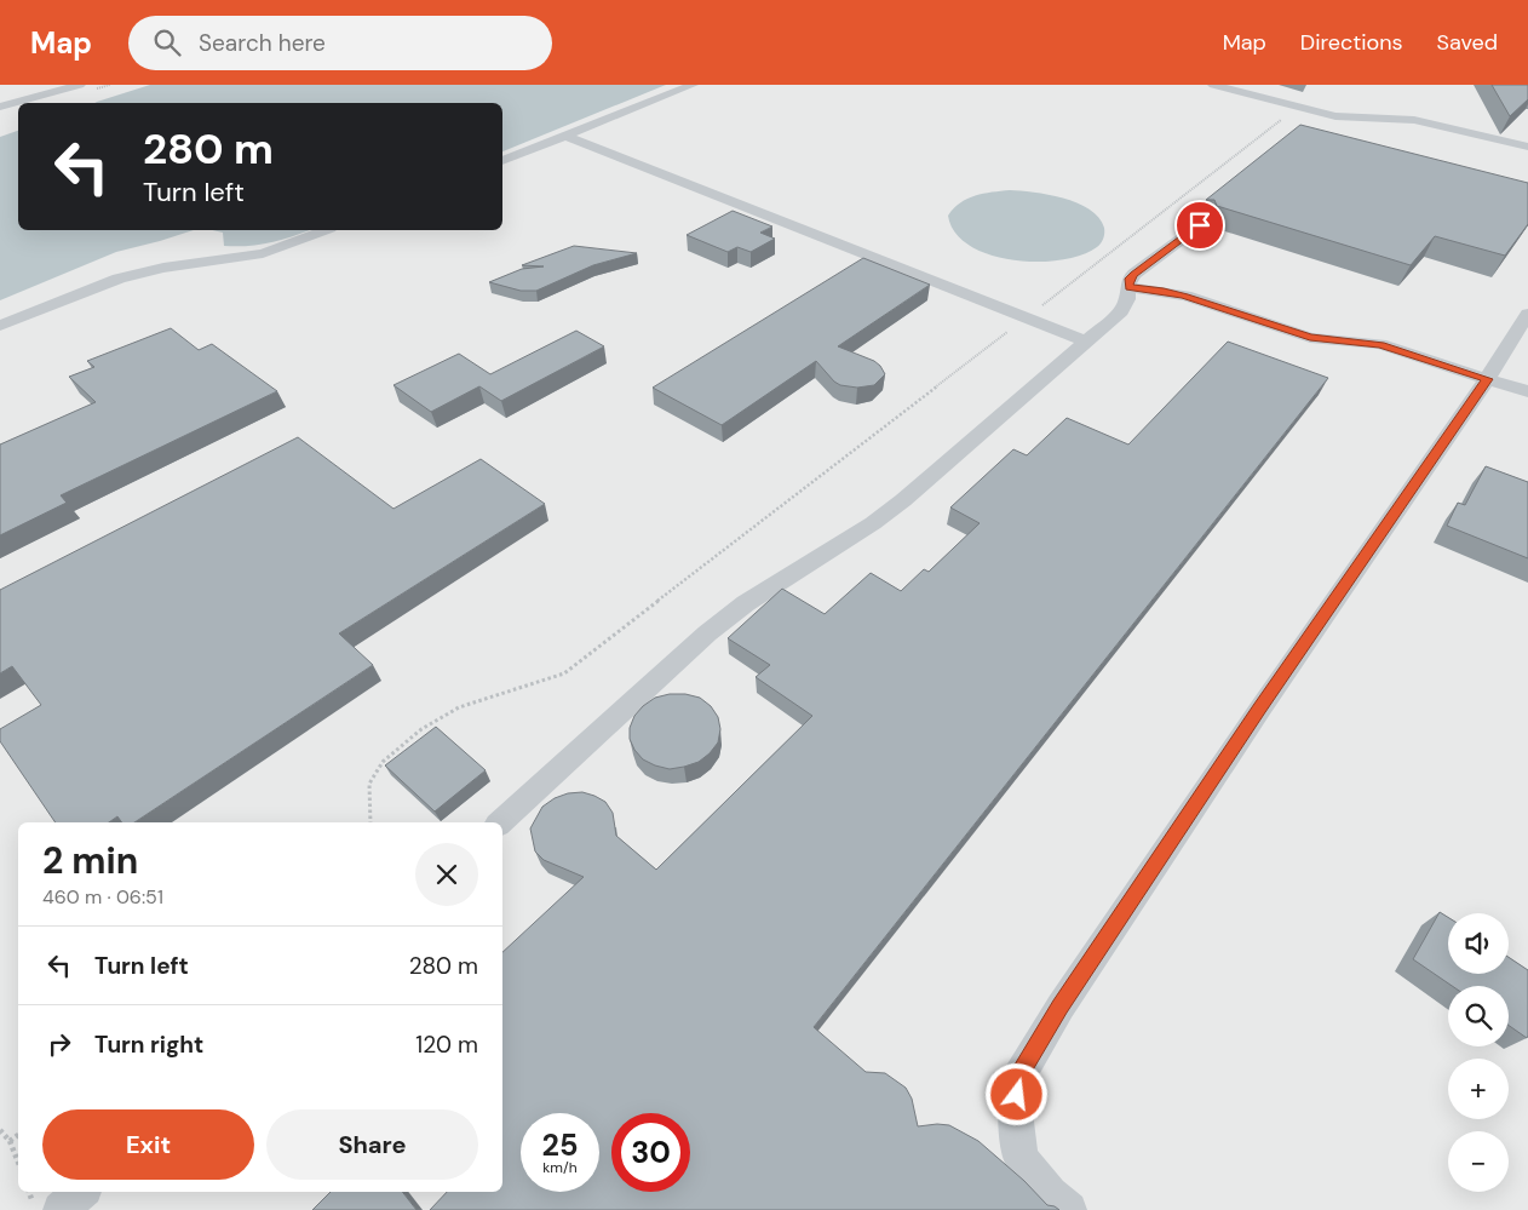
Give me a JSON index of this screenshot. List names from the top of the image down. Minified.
{"page":{"header":"Map","search":"Search here","nav":["Map","Directions","Saved"],"turn":["280 m","Turn left"],"heading":["2 min","460 m · 06:51"],"map_buttons":["+","−"],"list":[{"name":"Turn left","value":"280 m"},{"name":"Turn right","value":"120 m"}],"buttons":["Exit","Share"],"speed":"25 km/h","limit":"30"}}
